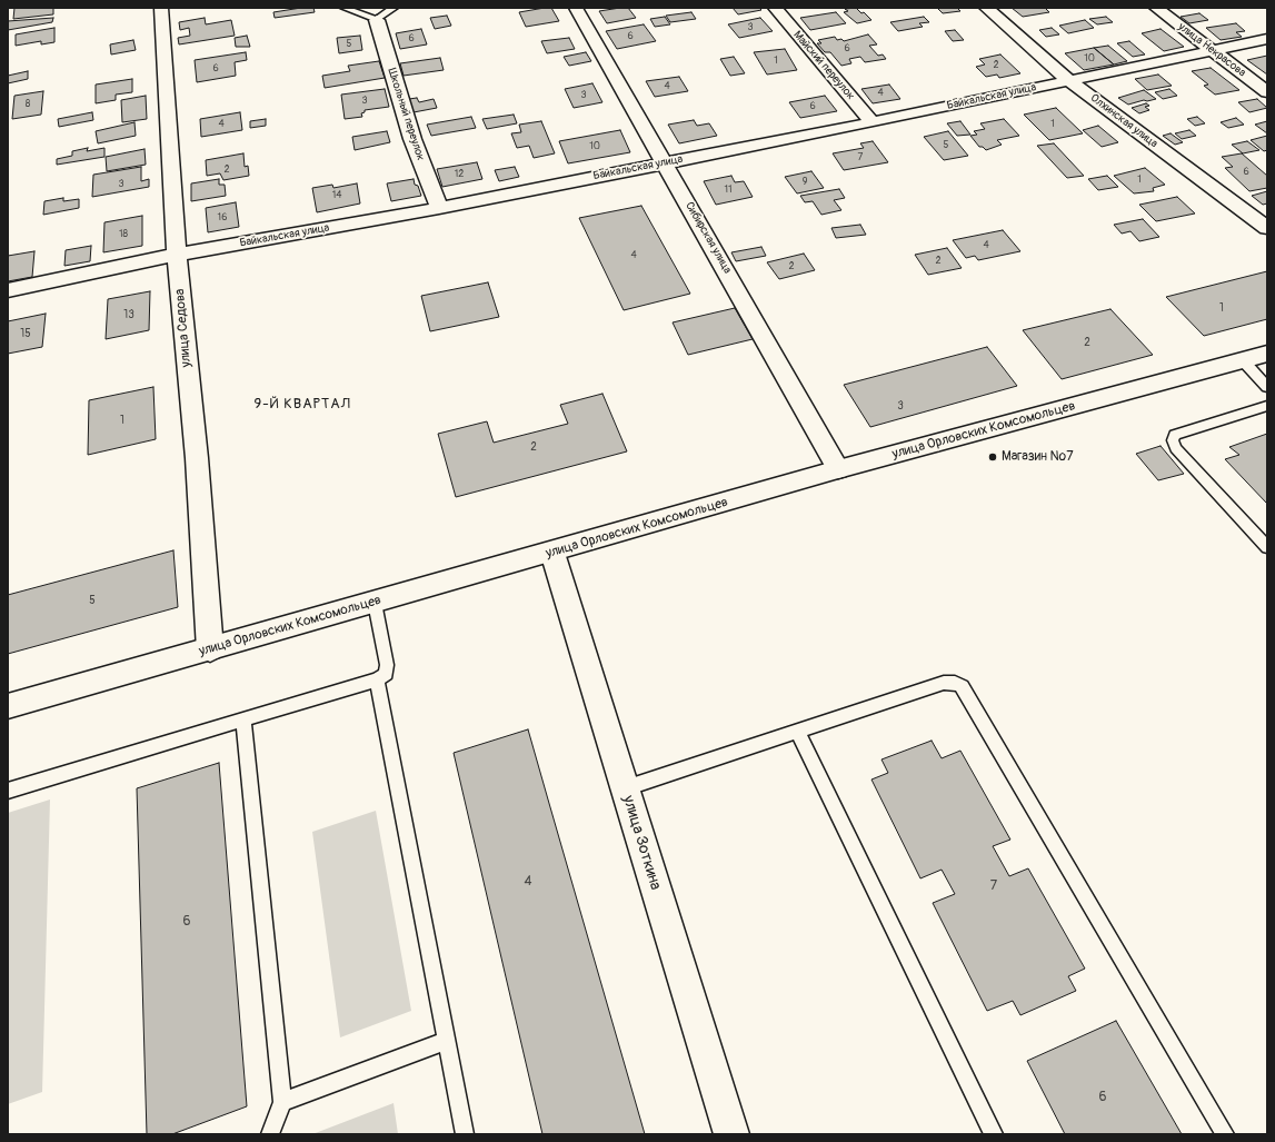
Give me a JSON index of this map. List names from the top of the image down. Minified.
{"streets":{"street":["улица Некрасова","Майский переулок","Байкальская улица","Школьный переулок","Олхинская улица","Сибирская улица","улица Седова","улица Орловских Комсомольцев","улица Зоткина"]},"crossings":[["улица Некрасова","Байкальская улица"],["Майский переулок","Байкальская улица"],["Байкальская улица","Школьный переулок"],["Байкальская улица","Олхинская улица"],["Байкальская улица","Сибирская улица"],["Байкальская улица","улица Седова"],["Сибирская улица","улица Орловских Комсомольцев"],["улица Седова","улица Орловских Комсомольцев"],["улица Орловских Комсомольцев","улица Зоткина"]],"districts":["9-Й КВАРТАЛ"],"places":["Магазин №7"],"house_numbers":["3","6","6","5","6","10","1","2","6","4","4","3","3","8","6","4","1","5","10","7","2","6","12","1","9","3","11","14","16","18","4","4","2","2","1","13","15","2","3","1","2","5","4","7","6","6"]}
